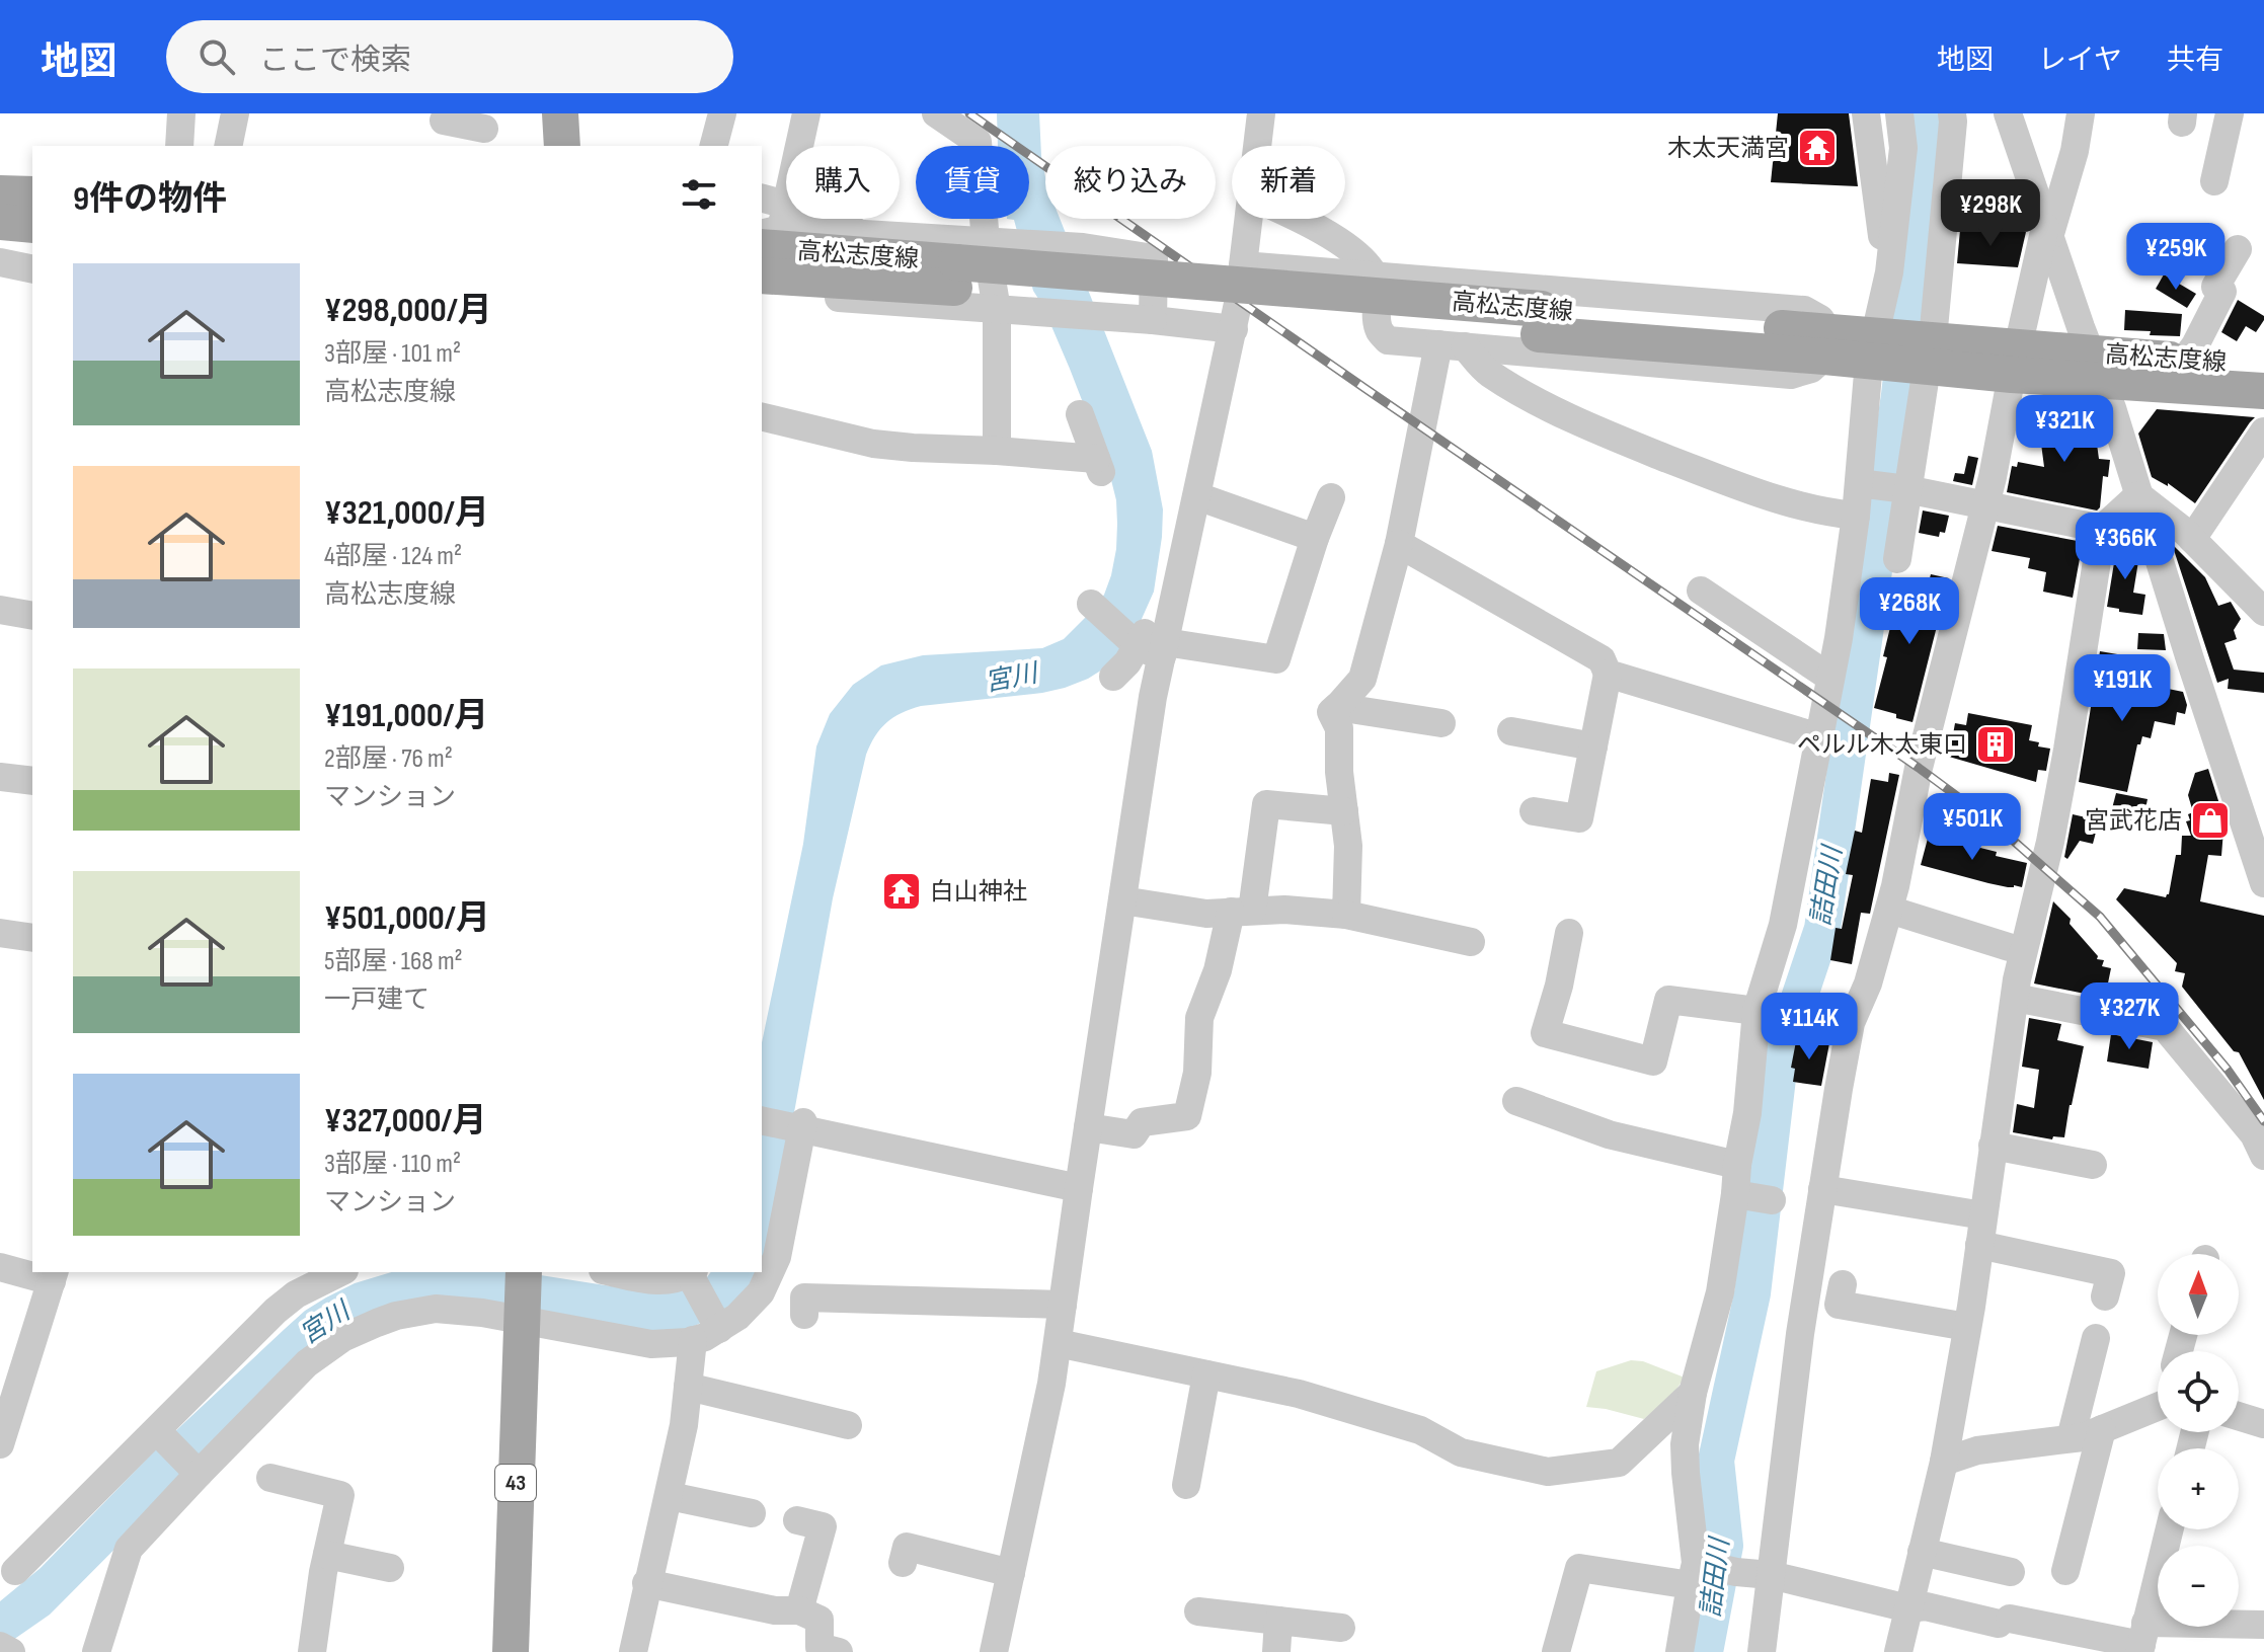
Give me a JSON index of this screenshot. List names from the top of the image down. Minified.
{"streets":{"main road":["高松志度線","43"]},"water":["宮川","詰田川"],"places":{"temple":["木太天満宮","白山神社"],"building":["ペルル木太東口"],"shop":["宮武花店"]},"north":"top","page":{"header":"地図","search":"ここで検索","nav":["地図","レイヤ","共有"],"chip":["購入","賃貸","絞り込み","新着"],"heading":"9件の物件","price":["¥298K","¥259K","¥321K","¥366K","¥268K","¥191K","¥501K","¥327K","¥114K"],"list":[{"name":"¥298,000/月","note":"3部屋 · 101 m² · 高松志度線"},{"name":"¥321,000/月","note":"4部屋 · 124 m² · 高松志度線"},{"name":"¥191,000/月","note":"2部屋 · 76 m² · マンション"},{"name":"¥501,000/月","note":"5部屋 · 168 m² · 一戸建て"},{"name":"¥327,000/月","note":"3部屋 · 110 m² · マンション"}],"map_buttons":["+","−"]}}
